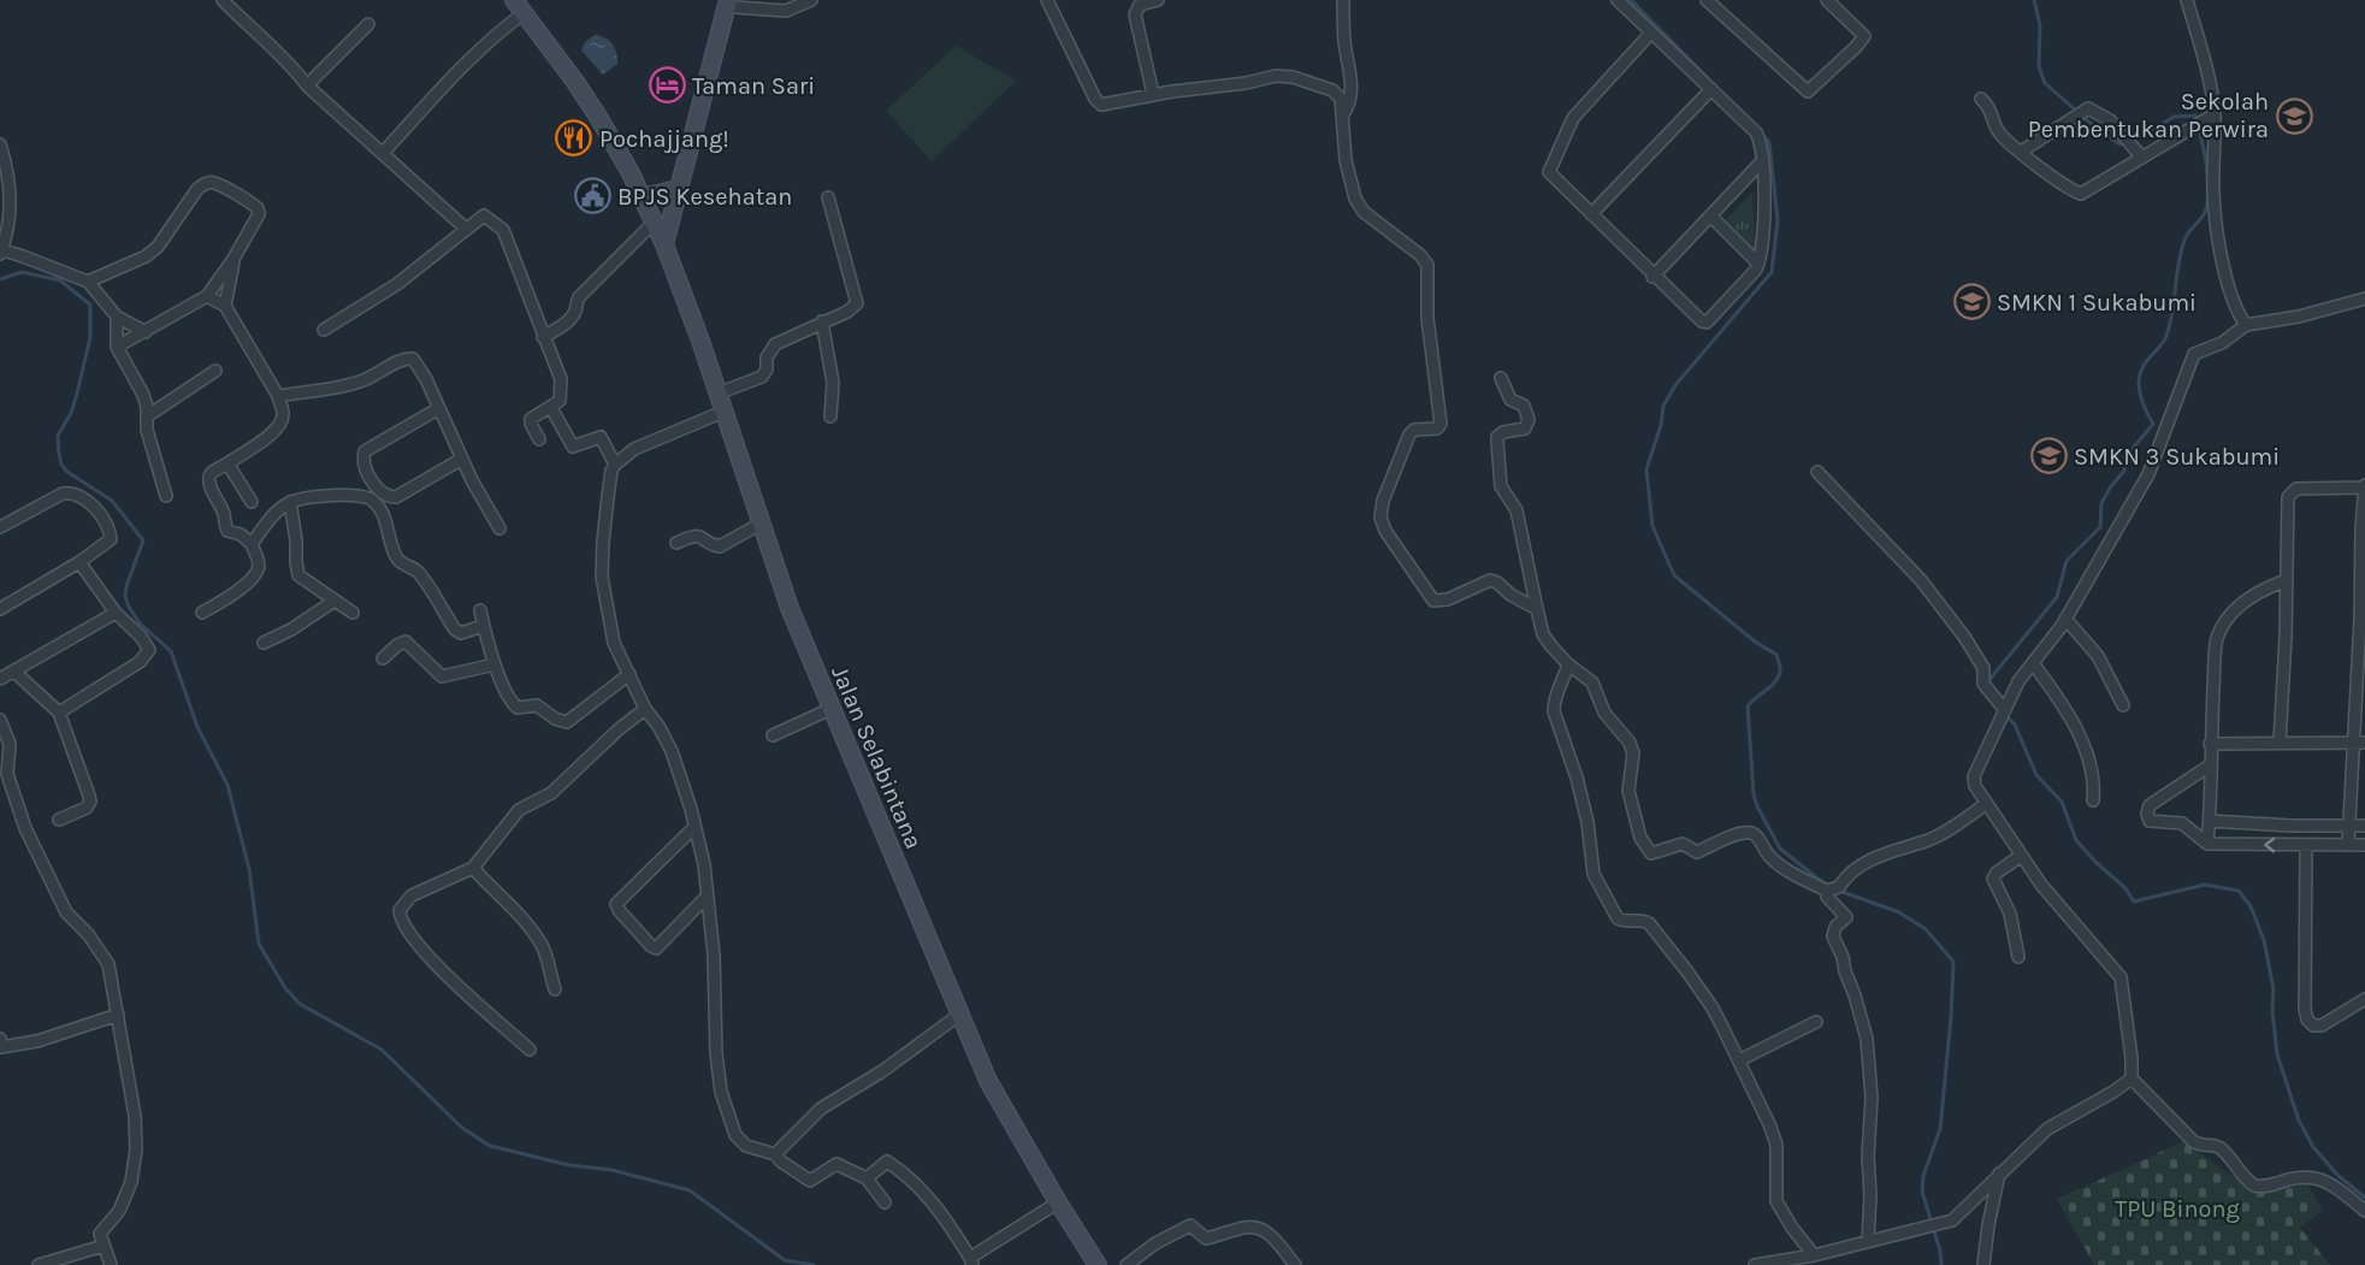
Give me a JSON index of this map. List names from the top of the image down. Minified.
{"streets":{"street":["Jalan Selabintana"]},"parks":["TPU Binong"],"places":{"hotel":["Taman Sari"],"school or university":["Sekolah Pembentukan Perwira","SMKN 1 Sukabumi","SMKN 3 Sukabumi"],"restaurant":["Pochajjang!"],"public building":["BPJS Kesehatan"]}}
